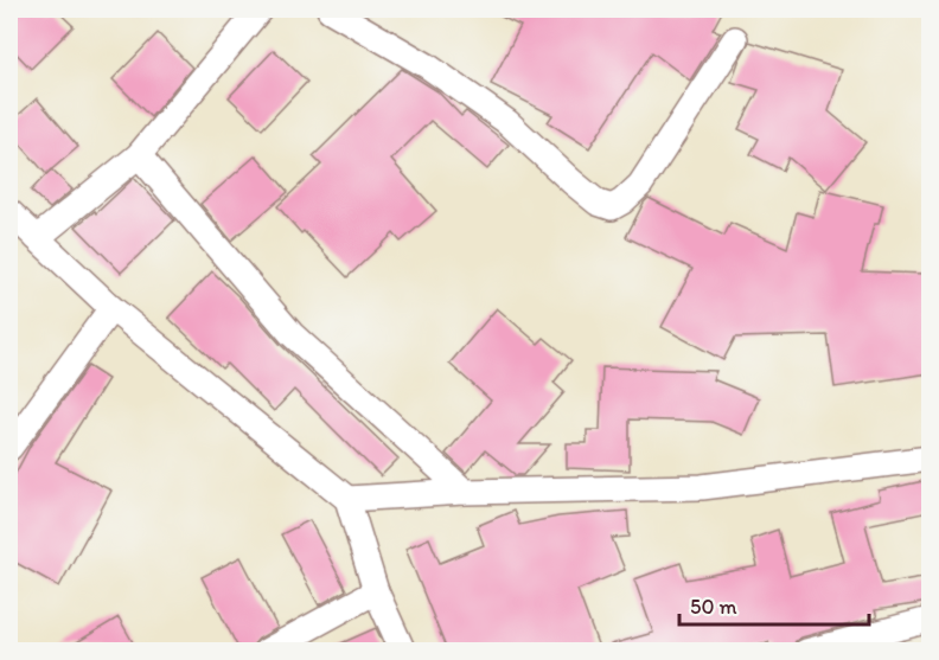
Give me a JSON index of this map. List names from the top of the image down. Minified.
{"scale_bar":"50 m"}
